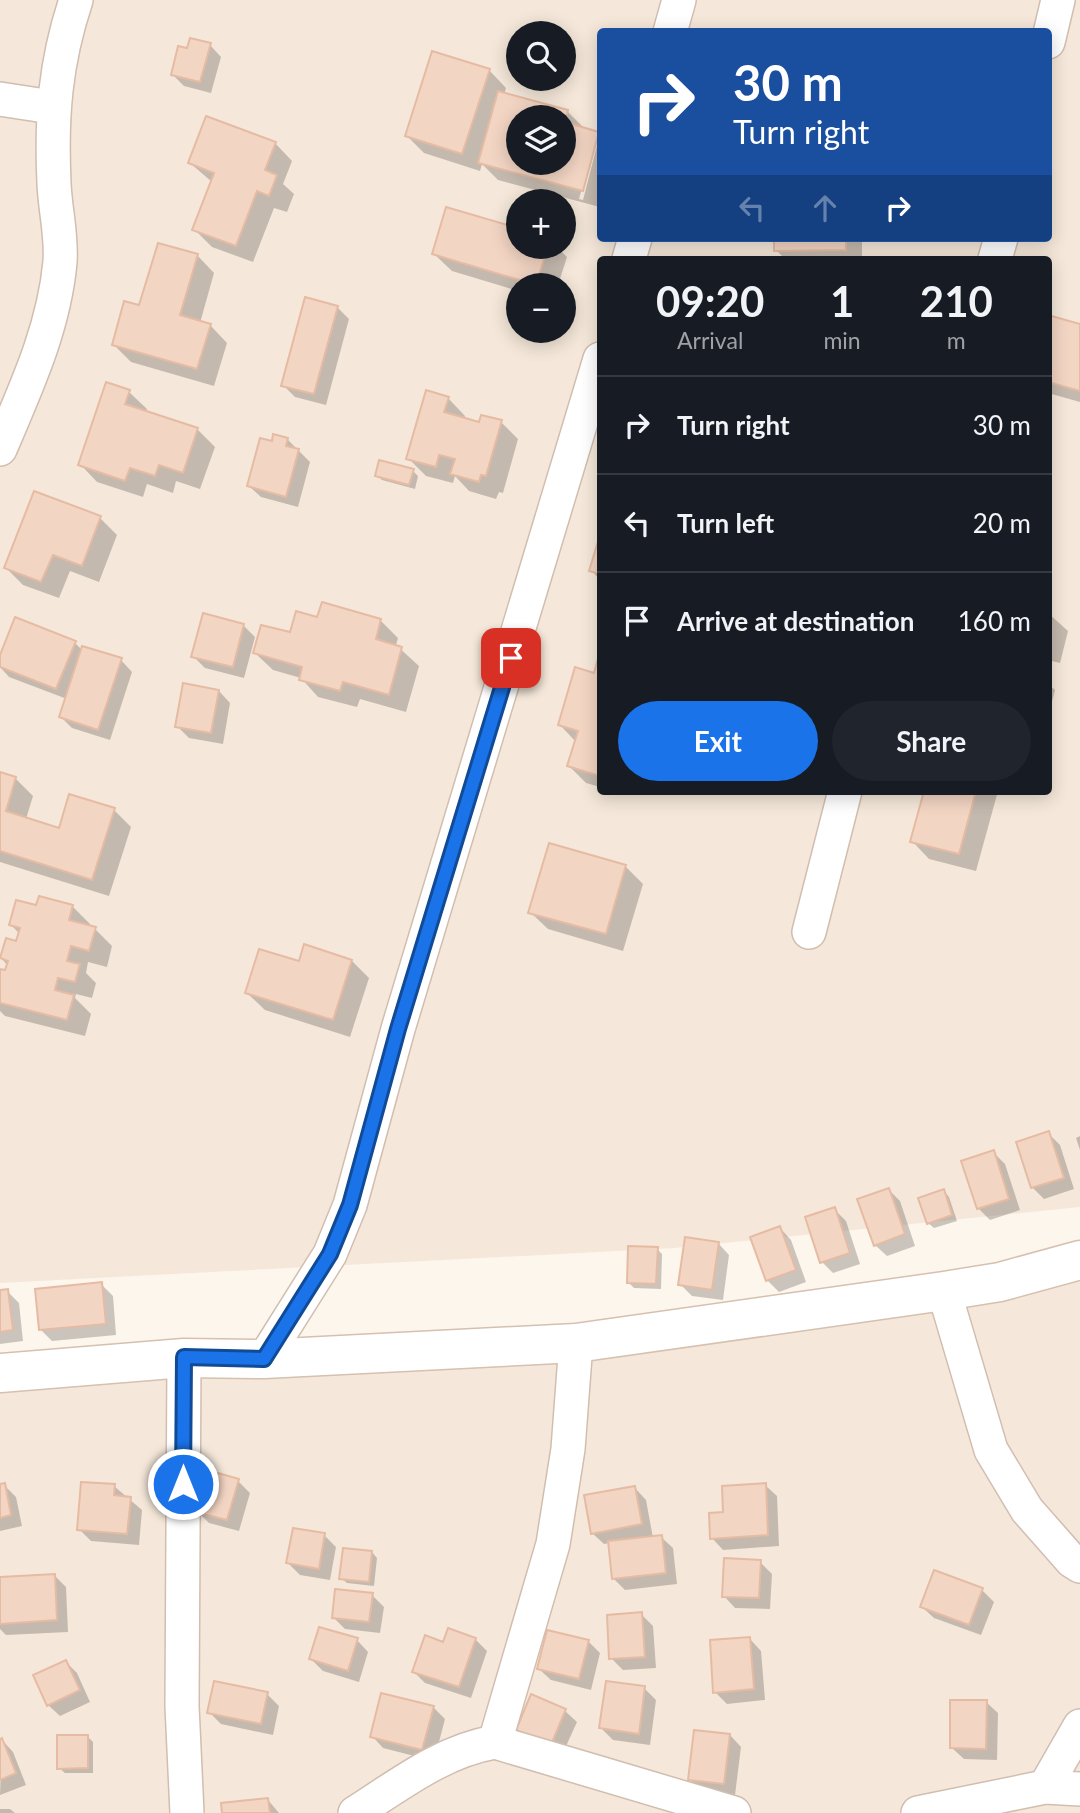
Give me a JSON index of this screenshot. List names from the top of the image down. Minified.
{"page":{"map_buttons":["+","−"],"turn":["30 m","Turn right"],"eta":["09:20","Arrival","1","min","210","m"],"list":[{"name":"Turn right","value":"30 m"},{"name":"Turn left","value":"20 m"},{"name":"Arrive at destination","value":"160 m"}],"buttons":["Exit","Share"]}}
